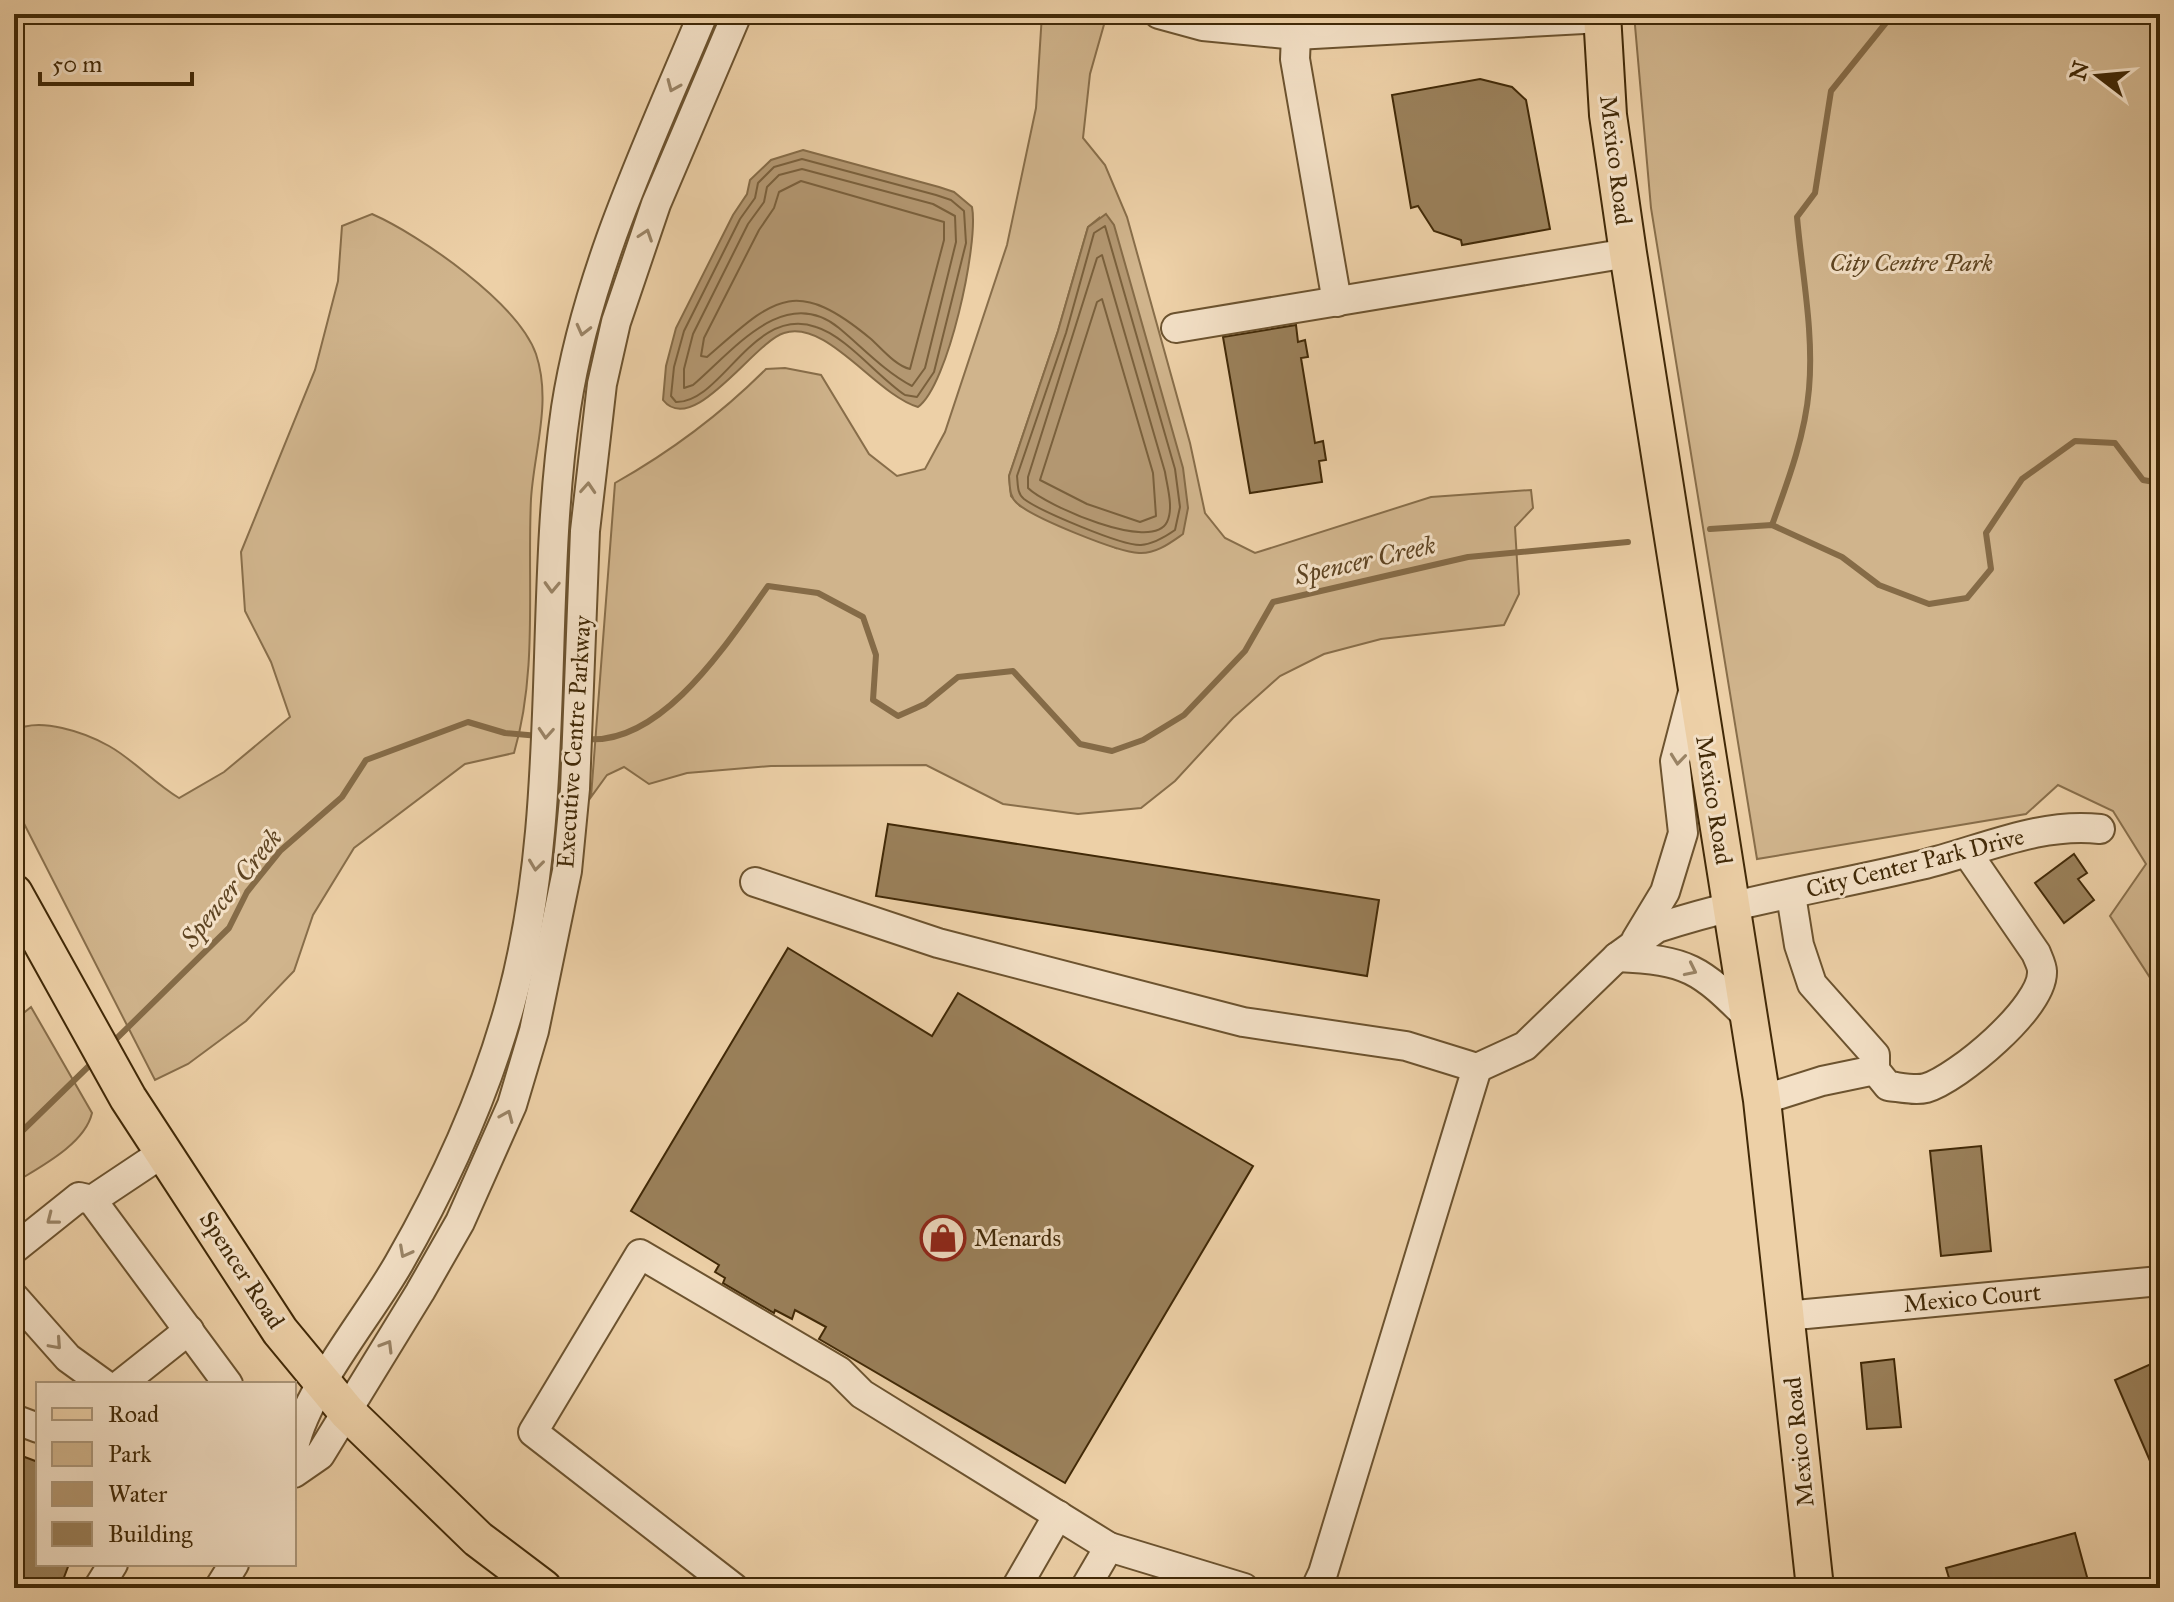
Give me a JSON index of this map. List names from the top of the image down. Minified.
{"streets":{"main road":["Mexico Road","Spencer Road"],"street":["Executive Centre Parkway","City Center Park Drive","Mexico Court"]},"crossings":[["Mexico Road","City Center Park Drive"],["Mexico Road","Mexico Court"],["Executive Centre Parkway","Spencer Road"]],"water":["Spencer Creek"],"parks":["City Centre Park"],"places":{"shop":["Menards"]},"legend":["Road","Park","Water","Building"],"scale_bar":"50 m","north":"left"}
